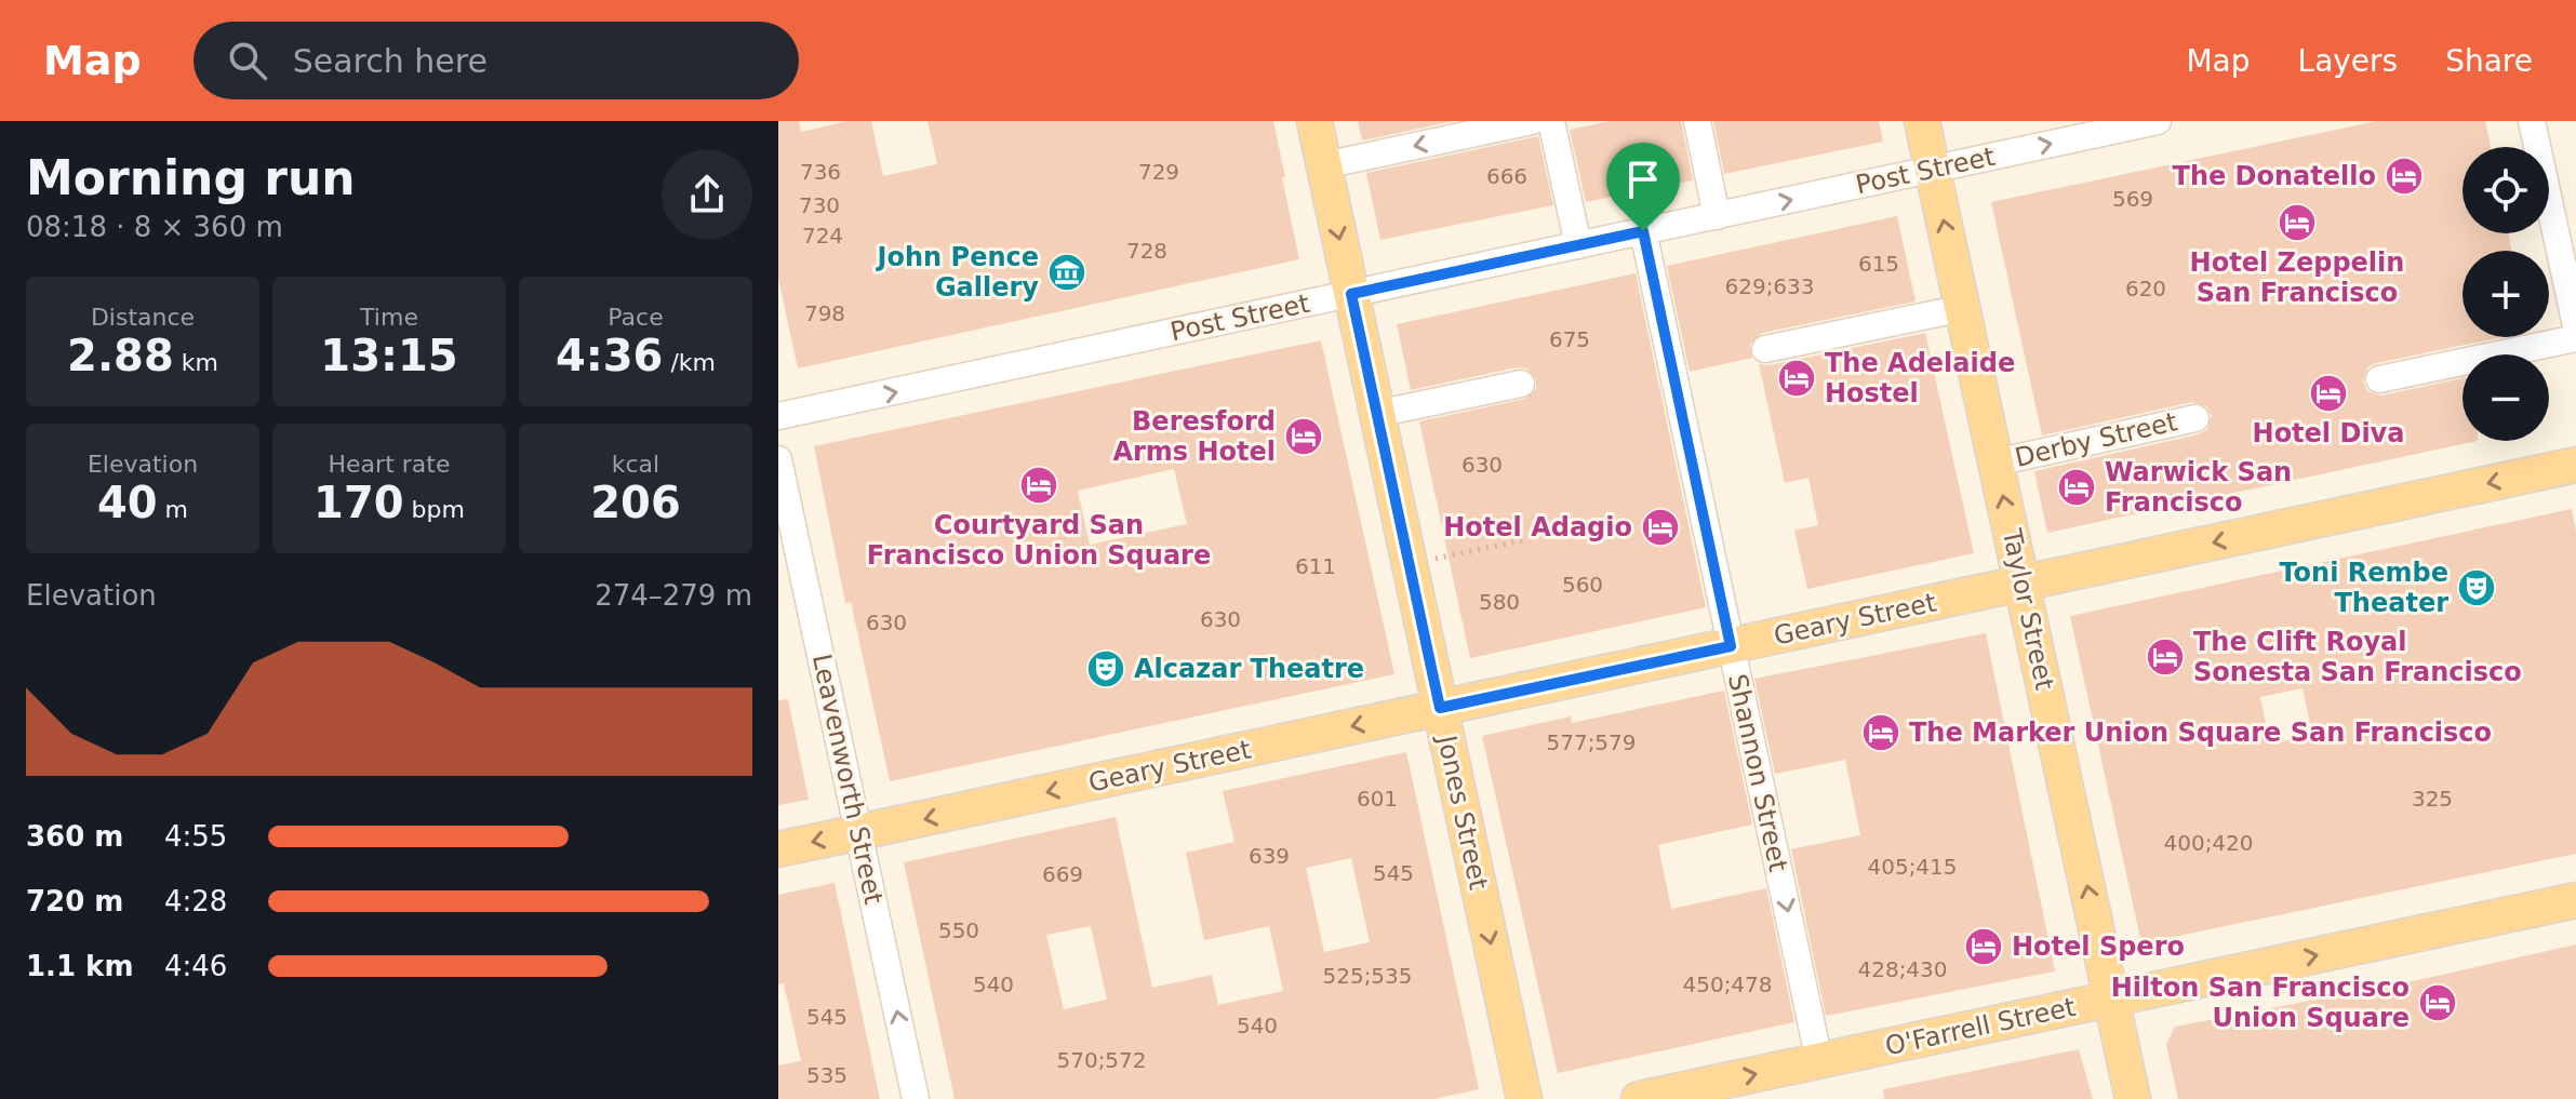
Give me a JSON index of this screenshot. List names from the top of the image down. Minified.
{"streets":{"main road":["Taylor Street","Geary Street","Jones Street","O'Farrell Street"],"street":["Post Street","Derby Street","Shannon Street","Leavenworth Street"]},"crossings":[["Post Street","Taylor Street"],["Post Street","Shannon Street"],["Post Street","Jones Street"],["Derby Street","Taylor Street"],["Taylor Street","Geary Street"],["Taylor Street","O'Farrell Street"],["Geary Street","Shannon Street"],["Geary Street","Leavenworth Street"],["Geary Street","Jones Street"],["Shannon Street","O'Farrell Street"]],"one_way":["Post Street","Taylor Street","Geary Street","Shannon Street","Leavenworth Street","Jones Street","O'Farrell Street"],"places":{"hotel":["The Donatello","Hotel Zeppelin San Francisco","The Adelaide Hostel","Hotel Diva","Beresford Arms Hotel","Courtyard San Francisco Union Square","Warwick San Francisco","Hotel Adagio","The Clift Royal Sonesta San Francisco","The Marker Union Square San Francisco","Hotel Spero","Hilton San Francisco Union Square"],"museum":["John Pence Gallery"],"theatre":["Toni Rembe Theater","Alcazar Theatre"]},"house_numbers":["736","729","666","569","730","724","728","615","629;633","620","798","675","630","611","560","580","630","630","577;579","601","325","400;420","639","405;415","545","669","550","428;430","525;535","540","450;478","545","540","570;572","535"],"page":{"header":"Map","search":"Search here","nav":["Map","Layers","Share"],"heading":["Morning run","08:18 · 8 × 360 m"],"map_buttons":["+","−"],"stats":[["Distance","2.88 km"],["Time","13:15"],["Pace","4:36 /km"],["Elevation","40 m"],["Heart rate","170 bpm"],["kcal","206"]],"chart":["Elevation","274–279 m"],"list":[{"name":"360 m","note":"4:55"},{"name":"720 m","note":"4:28"},{"name":"1.1 km","note":"4:46"}]}}
